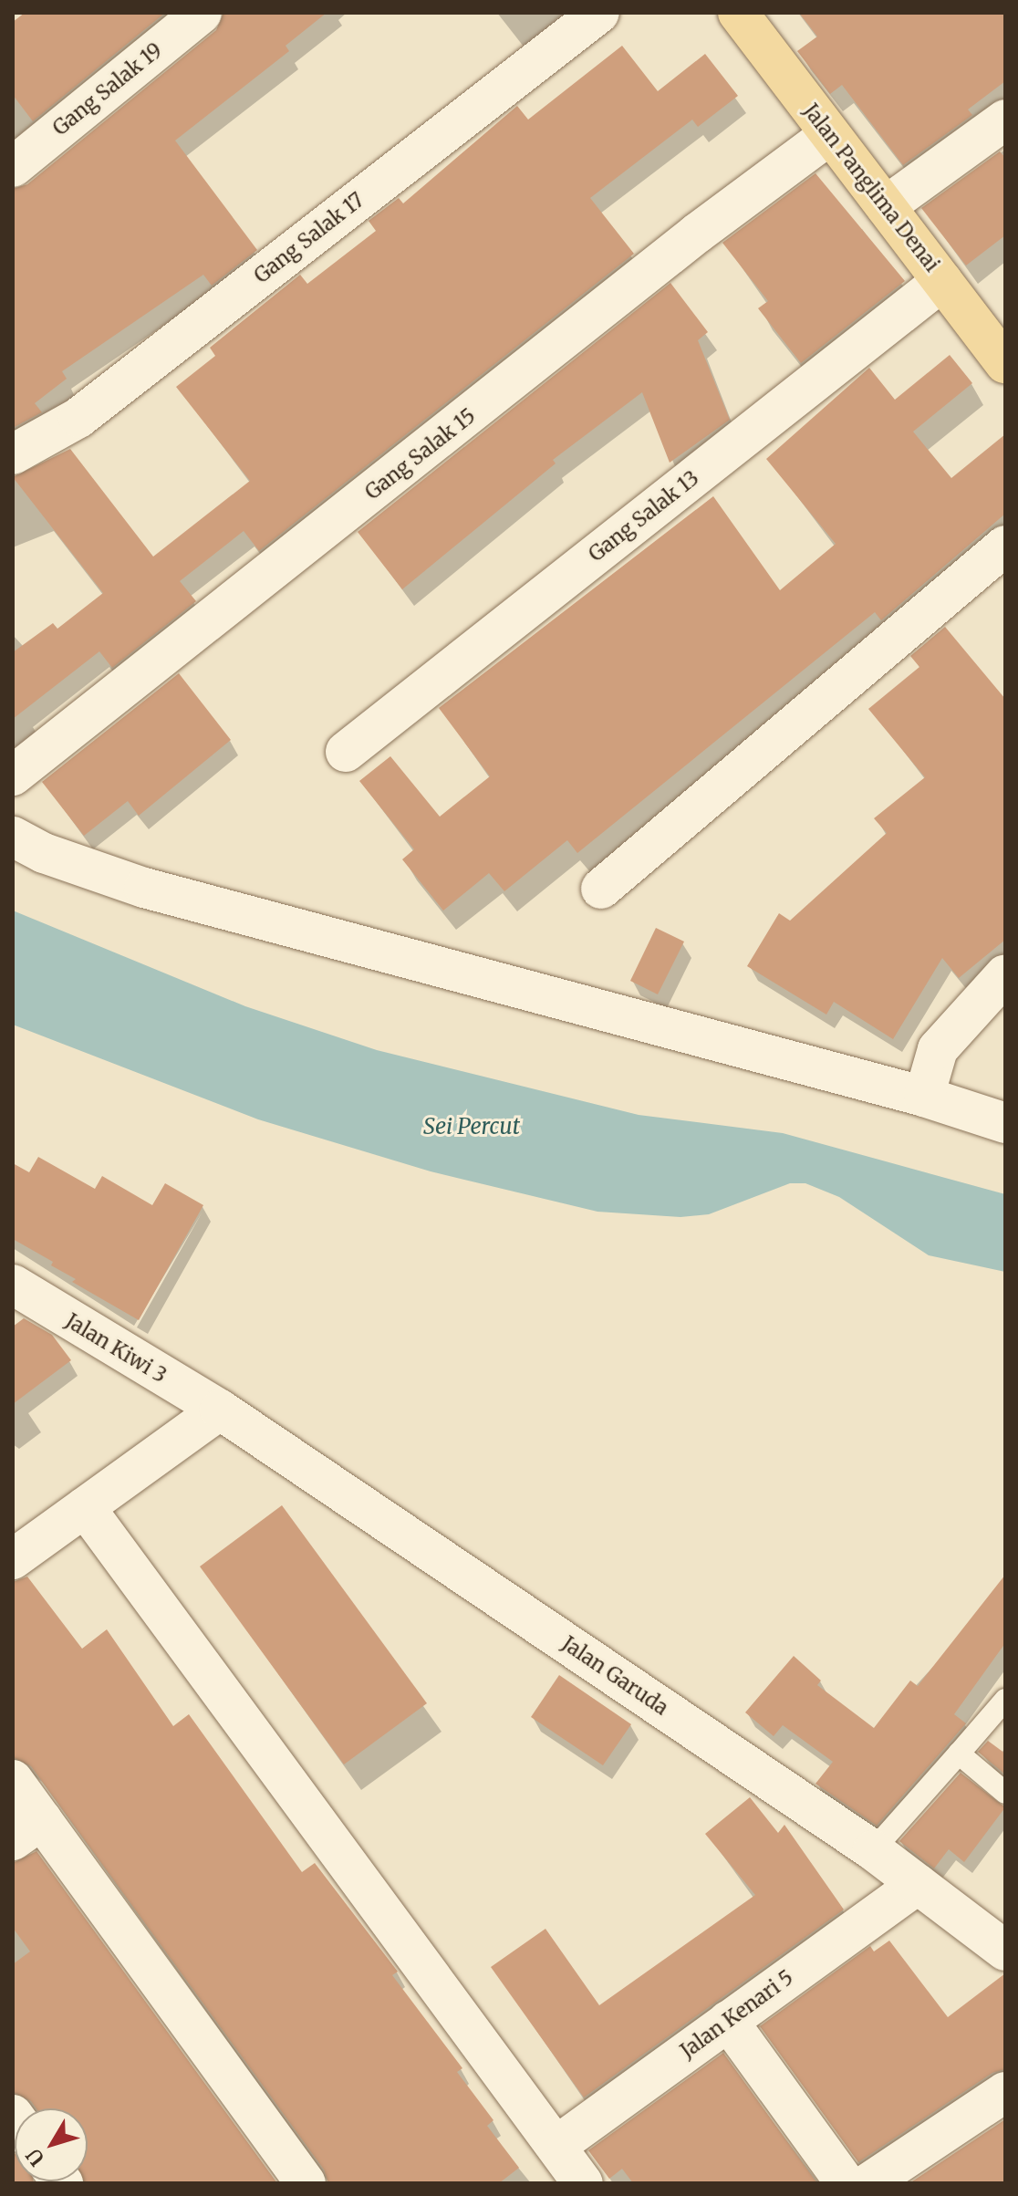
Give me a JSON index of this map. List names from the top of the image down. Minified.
{"streets":{"main road":["Jalan Panglima Denai"],"street":["Gang Salak 19","Gang Salak 17","Gang Salak 15","Gang Salak 13","Jalan Kiwi 3","Jalan Garuda","Jalan Kenari 5"]},"crossings":[["Jalan Panglima Denai","Gang Salak 15"],["Jalan Panglima Denai","Gang Salak 13"],["Jalan Kiwi 3","Jalan Garuda"],["Jalan Garuda","Jalan Kenari 5"]],"water":["Sei Percut"],"north":"bottom left"}
